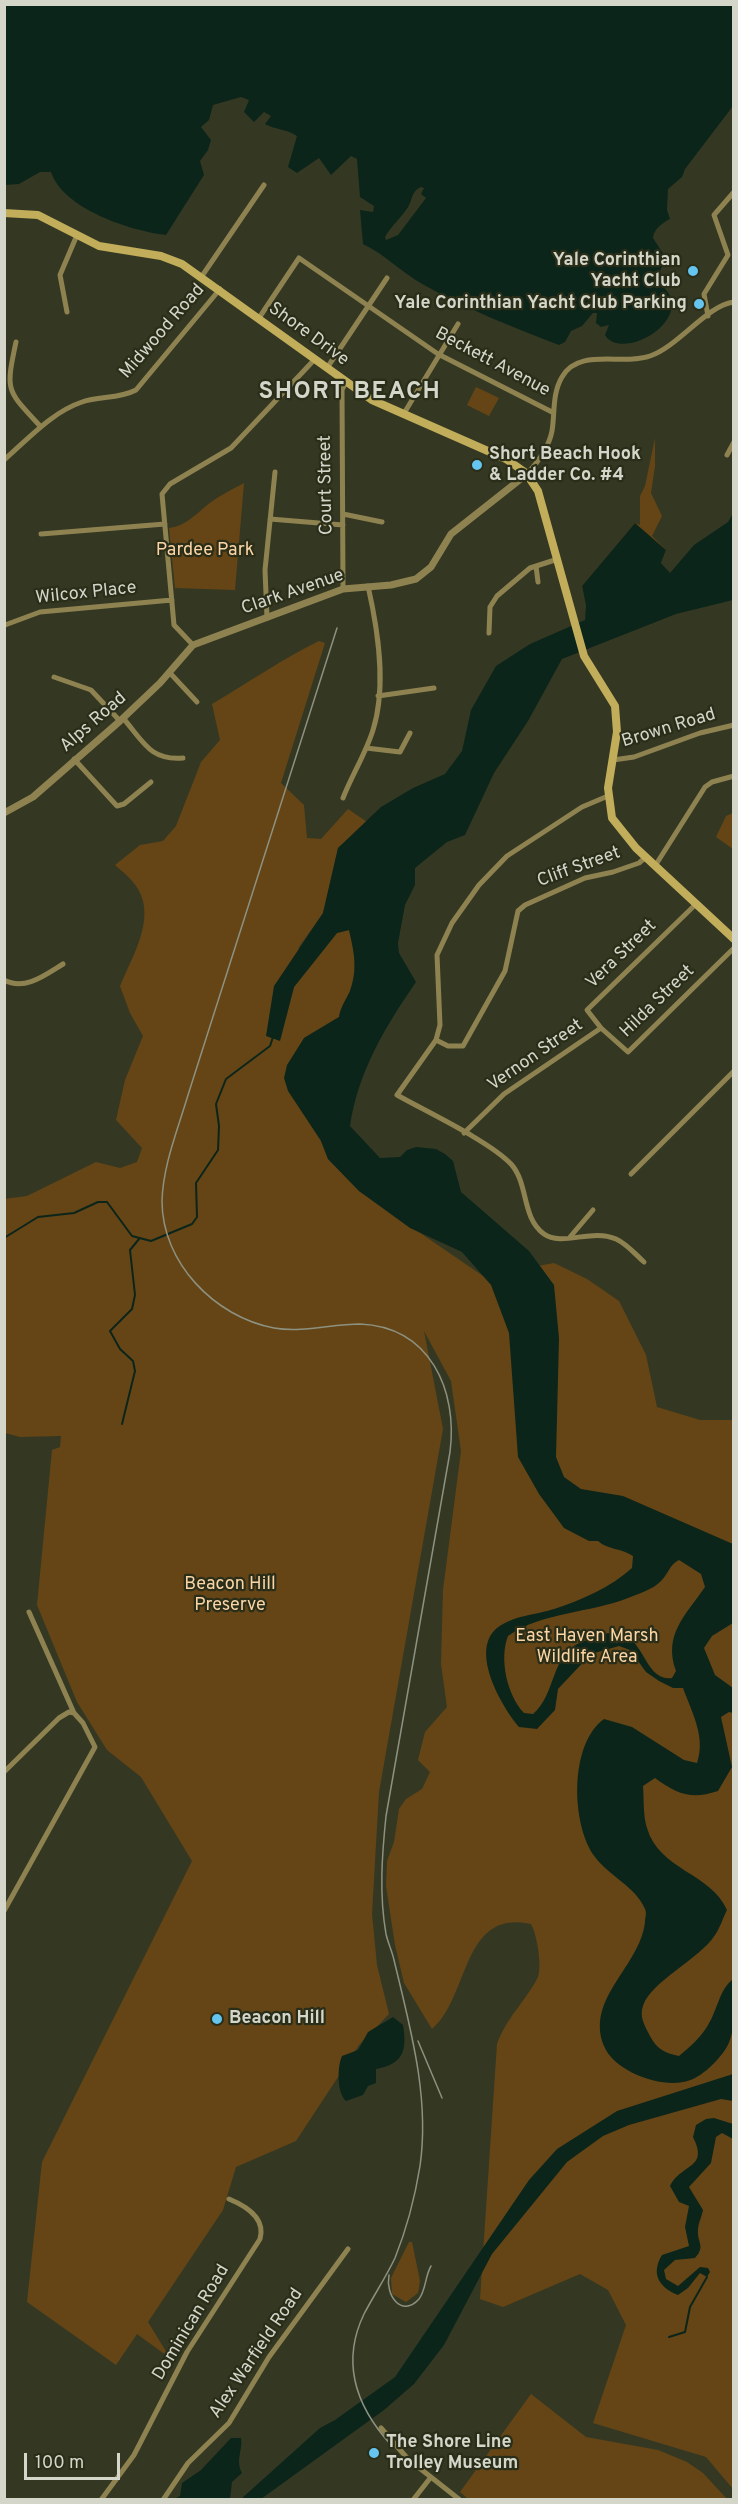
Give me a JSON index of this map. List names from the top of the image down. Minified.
{"streets":{"main road":["Shore Drive"],"street":["Midwood Road","Beckett Avenue","Court Street","Clark Avenue","Wilcox Place","Alps Road","Brown Road","Cliff Street","Vera Street","Hilda Street","Vernon Street","Dominican Road","Alex Warfield Road"]},"crossings":[["Midwood Road","Shore Drive"],["Shore Drive","Beckett Avenue"],["Shore Drive","Court Street"],["Shore Drive","Clark Avenue"],["Shore Drive","Brown Road"],["Beckett Avenue","Clark Avenue"],["Court Street","Clark Avenue"],["Clark Avenue","Alps Road"],["Vera Street","Hilda Street"],["Vera Street","Vernon Street"],["Hilda Street","Vernon Street"]],"districts":["SHORT BEACH"],"parks":["Pardee Park","Beacon Hill Preserve","East Haven Marsh Wildlife Area"],"places":["Yale Corinthian Yacht Club","Yale Corinthian Yacht Club Parking","Short Beach Hook & Ladder Co. #4","Beacon Hill","The Shore Line Trolley Museum"],"scale_bar":"100 m"}
